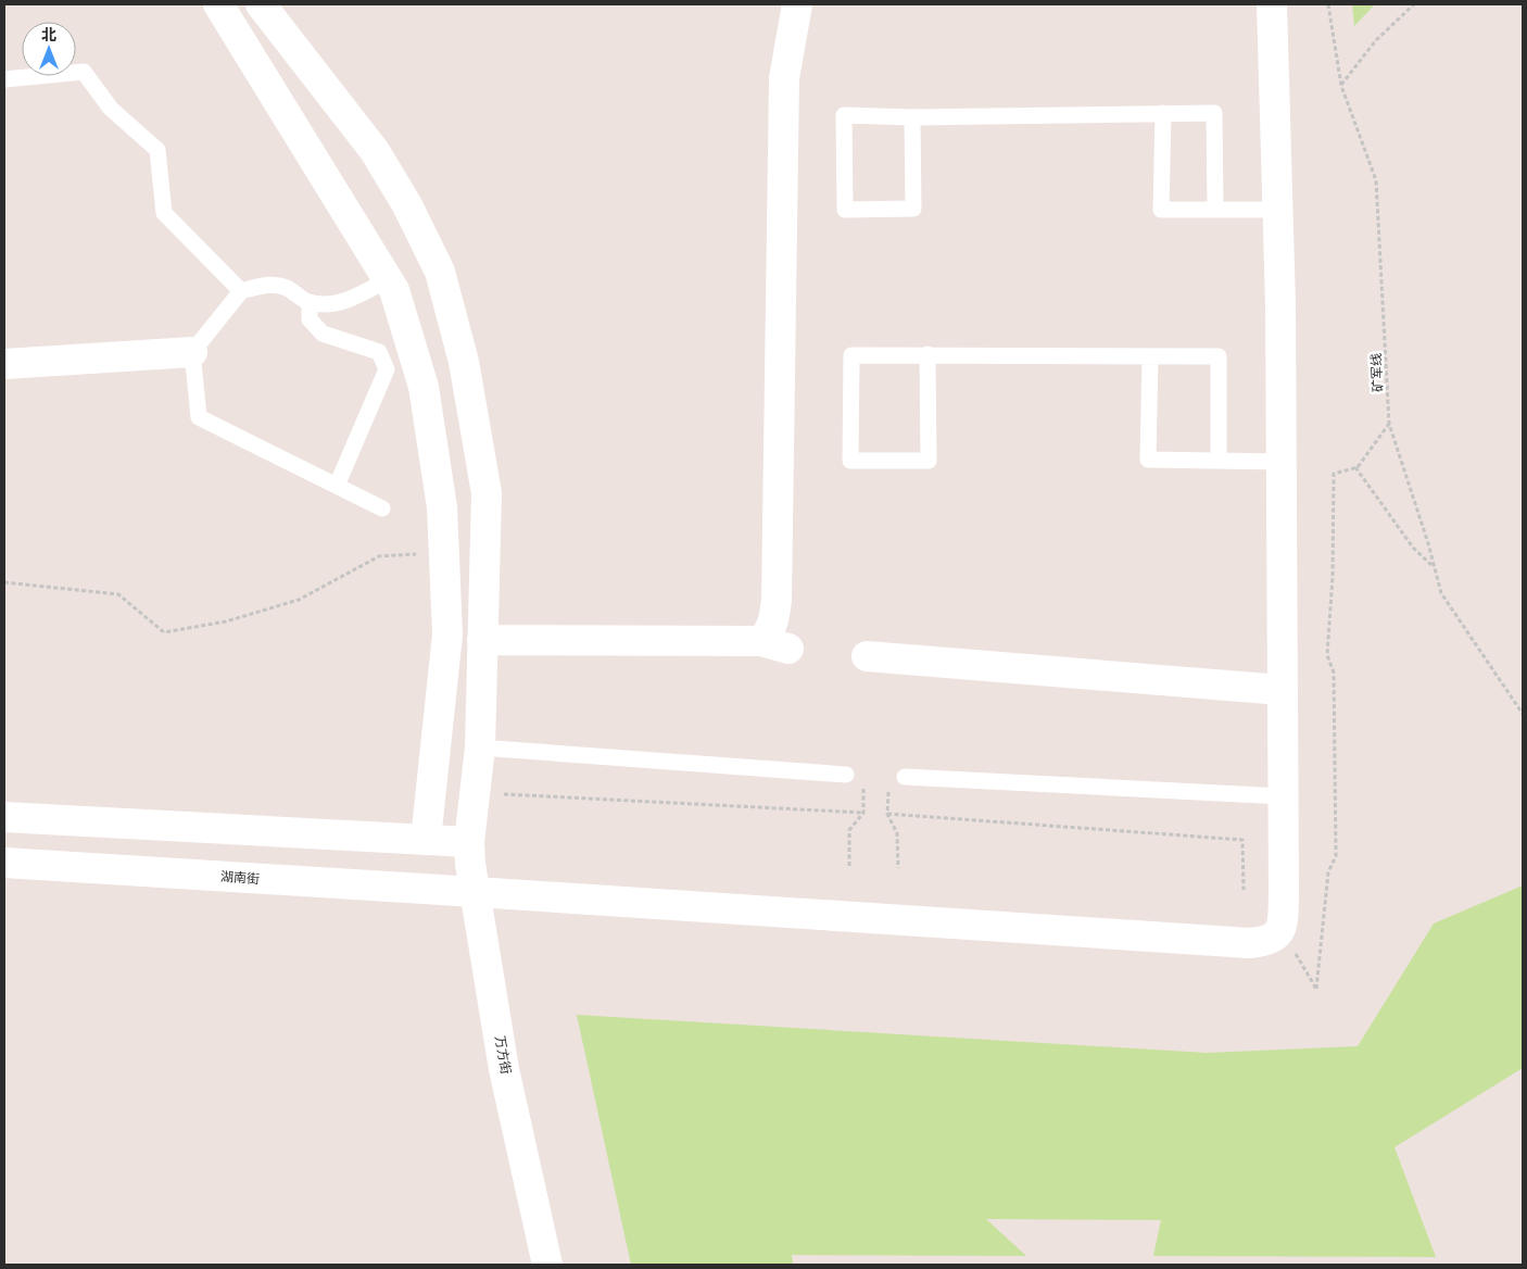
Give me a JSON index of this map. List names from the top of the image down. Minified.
{"streets":{"street":["湖南街","万方街"],"path":["矿军线"]},"crossings":[["湖南街","万方街"]],"north":"top"}
